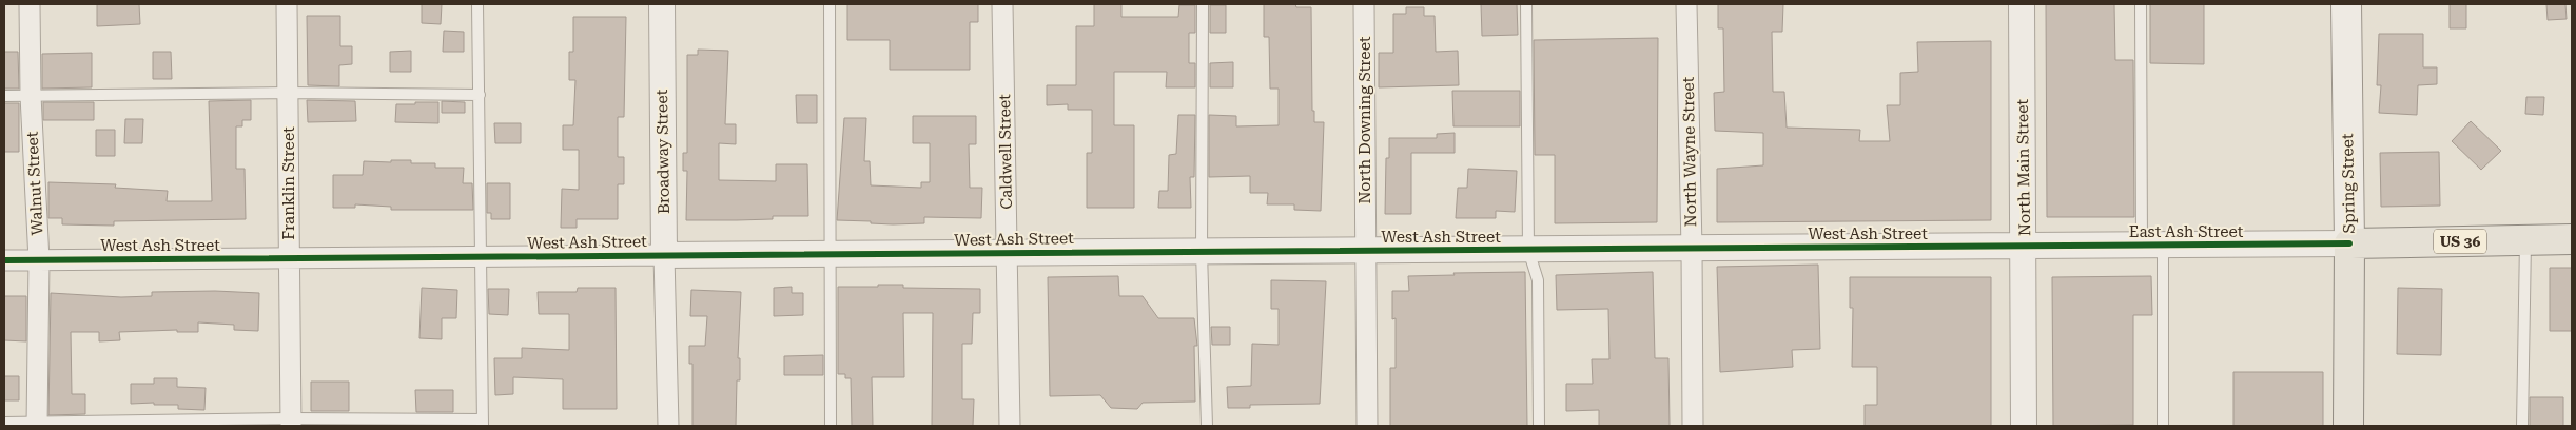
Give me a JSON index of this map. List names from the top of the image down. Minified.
{"streets":{"main road":["Spring Street","East Ash Street","US 36"],"street":["North Downing Street","Broadway Street","Caldwell Street","North Wayne Street","North Main Street","Walnut Street","Franklin Street","West Ash Street"]},"crossings":[["North Downing Street","West Ash Street"],["Broadway Street","West Ash Street"],["Caldwell Street","West Ash Street"],["North Wayne Street","West Ash Street"],["North Main Street","East Ash Street"],["North Main Street","West Ash Street"],["Walnut Street","West Ash Street"],["Franklin Street","West Ash Street"],["Spring Street","East Ash Street"],["East Ash Street","West Ash Street"]]}
